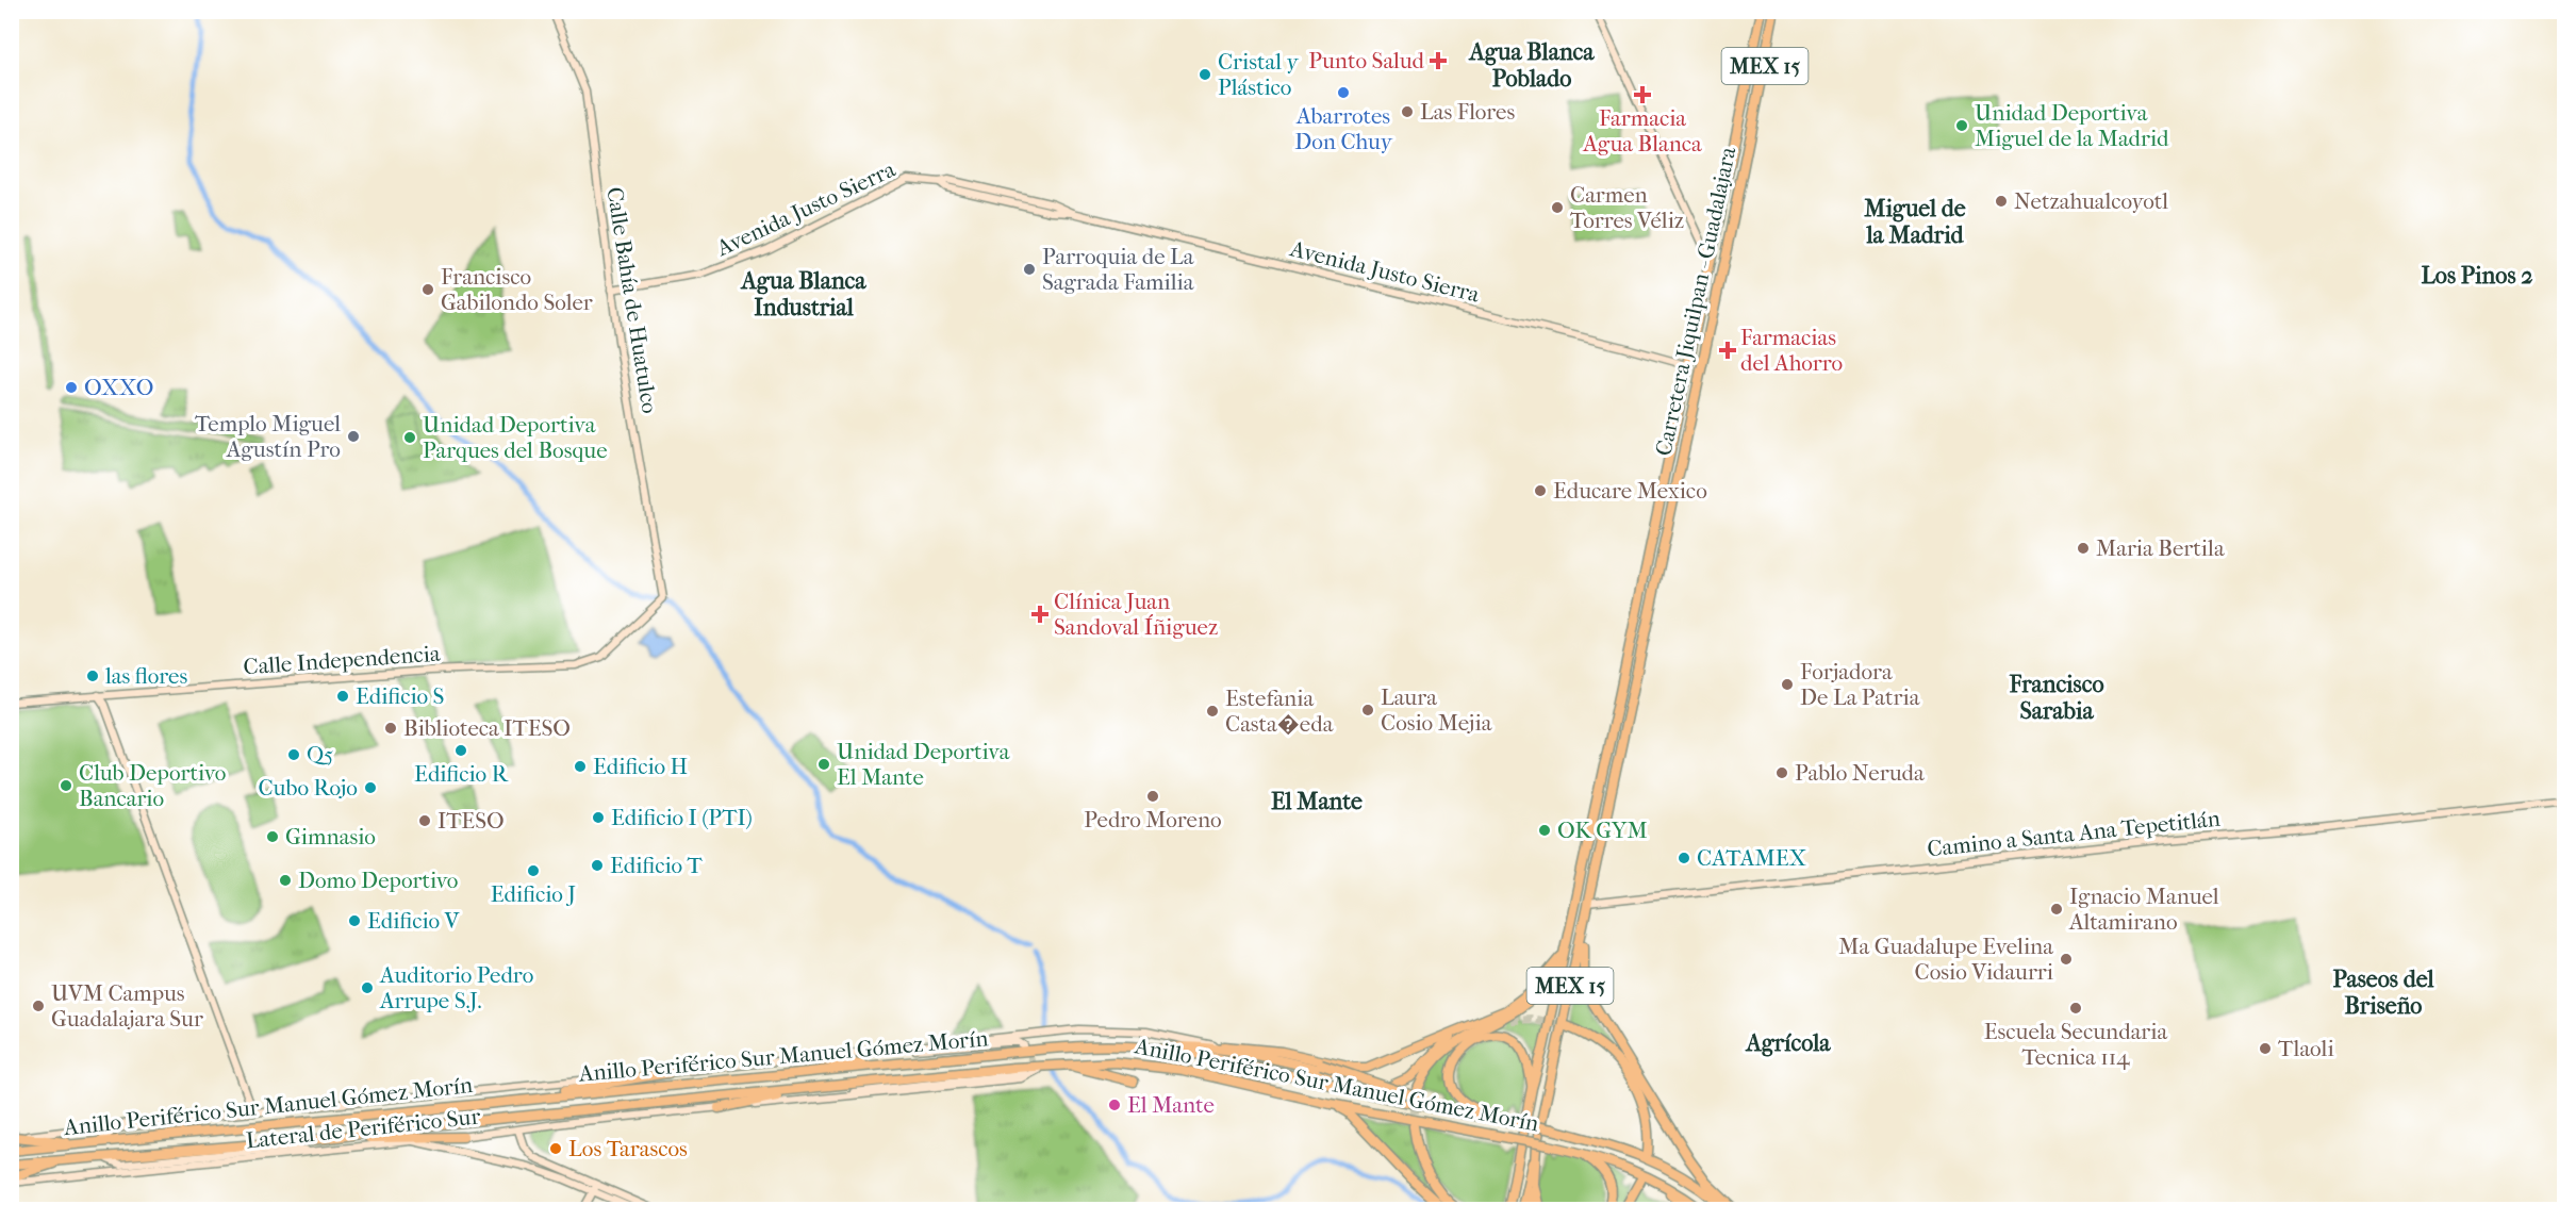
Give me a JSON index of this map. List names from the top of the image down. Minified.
{"streets":{"highway":["MEX 15","Carretera Jiquilpan - Guadalajara","Anillo Periférico Sur Manuel Gómez Morín"],"street":["Avenida Justo Sierra","Calle Bahía de Huatulco","Calle Independencia","Camino a Santa Ana Tepetitlán","Lateral de Periférico Sur"]},"crossings":[["MEX 15","Carretera Jiquilpan - Guadalajara"],["Avenida Justo Sierra","Calle Bahía de Huatulco"],["Avenida Justo Sierra","Carretera Jiquilpan - Guadalajara"],["Calle Bahía de Huatulco","Calle Independencia"],["Carretera Jiquilpan - Guadalajara","Camino a Santa Ana Tepetitlán"]],"districts":["Agua Blanca Poblado","Miguel de la Madrid","Los Pinos 2","Agua Blanca Industrial","Francisco Sarabia","El Mante","Paseos del Briseño","Agrícola"],"places":{"health":["Punto Salud","Farmacia Agua Blanca","Farmacias del Ahorro","Clínica Juan Sandoval Íñiguez"],"other":["Cristal y Plástico","Abarrotes Don Chuy","Las Flores","Unidad Deportiva Miguel de la Madrid","Netzahualcoyotl","Carmen Torres Véliz","Parroquia de La Sagrada Familia","Francisco Gabilondo Soler","OXXO","Templo Miguel Agustín Pro","Unidad Deportiva Parques del Bosque","Educare Mexico","Maria Bertila","las flores","Forjadora De La Patria","Edificio S","Laura Cosio Mejia","Estefania Casta�eda","Biblioteca ITESO","Edificio R","Q5","Unidad Deportiva El Mante","Edificio H","Pablo Neruda","Club Deportivo Bancario","Cubo Rojo","Pedro Moreno","Edificio I (PTI)","ITESO","OK GYM","Gimnasio","CATAMEX","Edificio T","Edificio J","Domo Deportivo","Ignacio Manuel Altamirano","Edificio V","Ma Guadalupe Evelina Cosio Vidaurri","Auditorio Pedro Arrupe S.J.","UVM Campus Guadalajara Sur","Escuela Secundaria Tecnica 114","Tlaoli","El Mante","Los Tarascos"]}}
